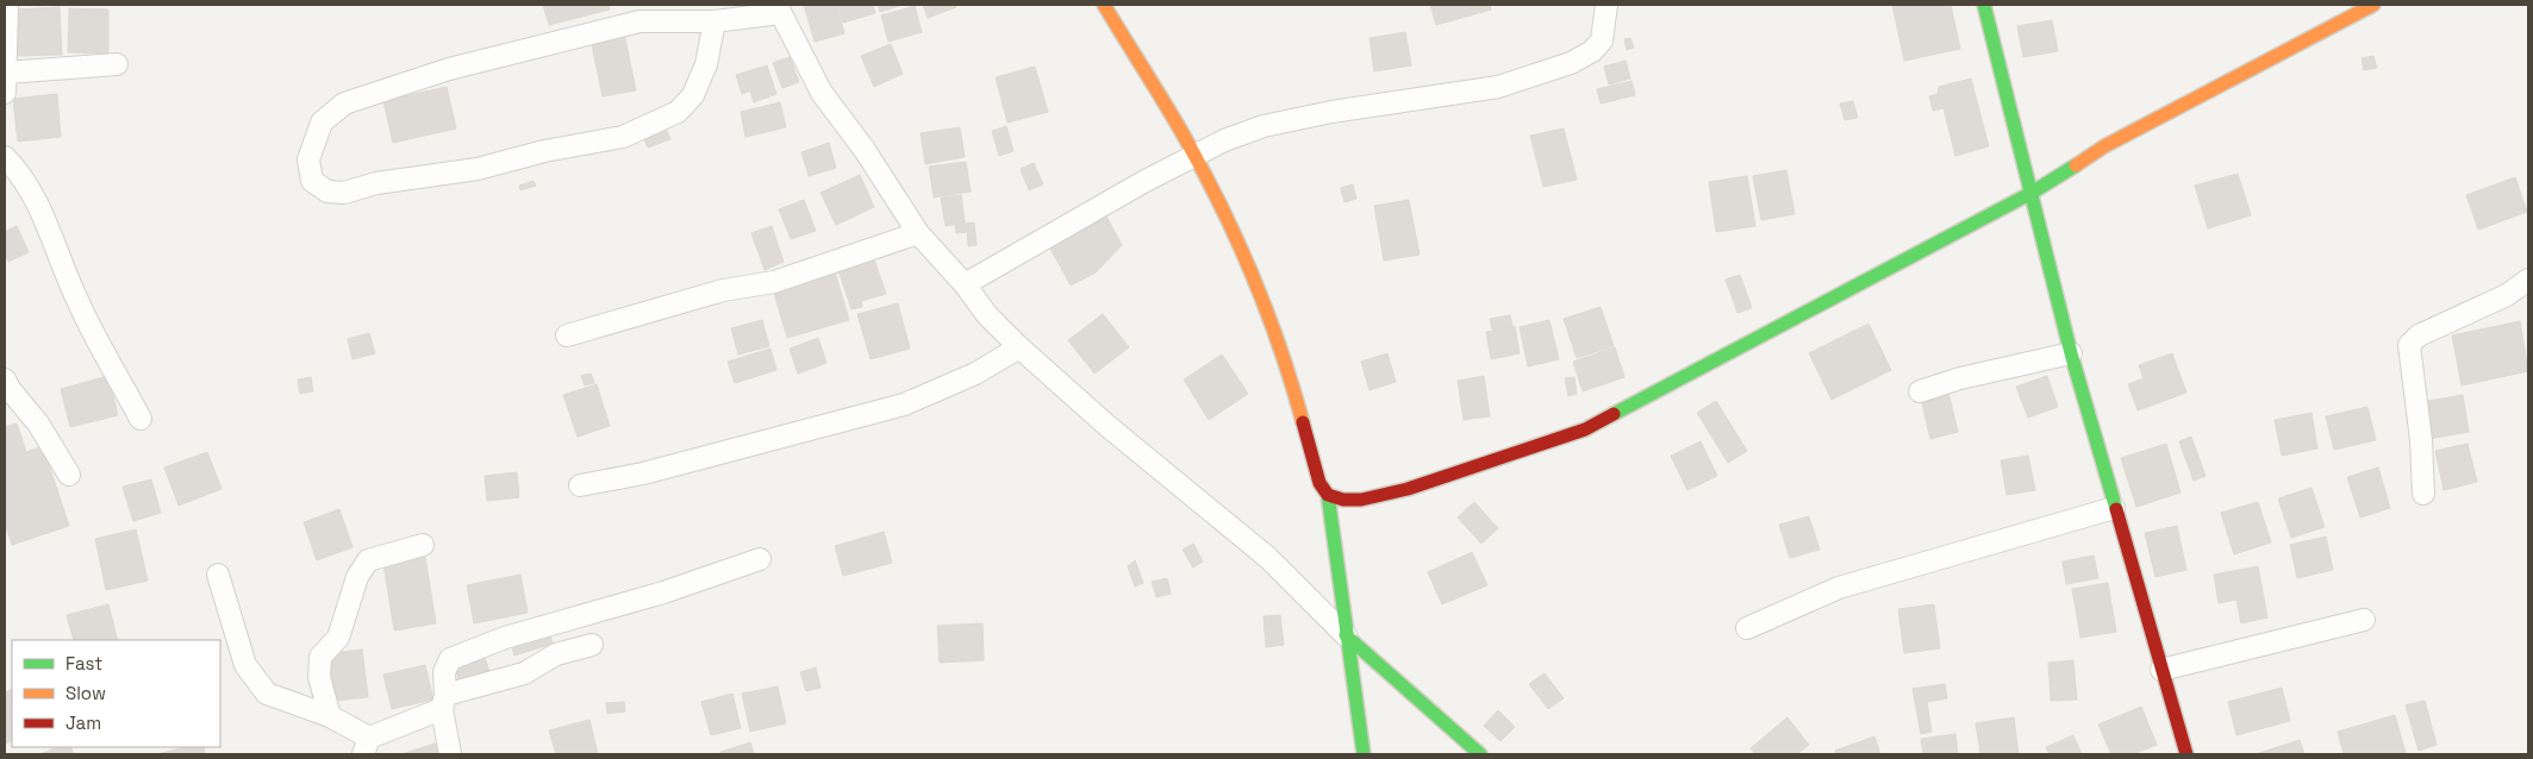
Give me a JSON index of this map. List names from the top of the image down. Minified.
{"legend":["Fast","Slow","Jam"]}
